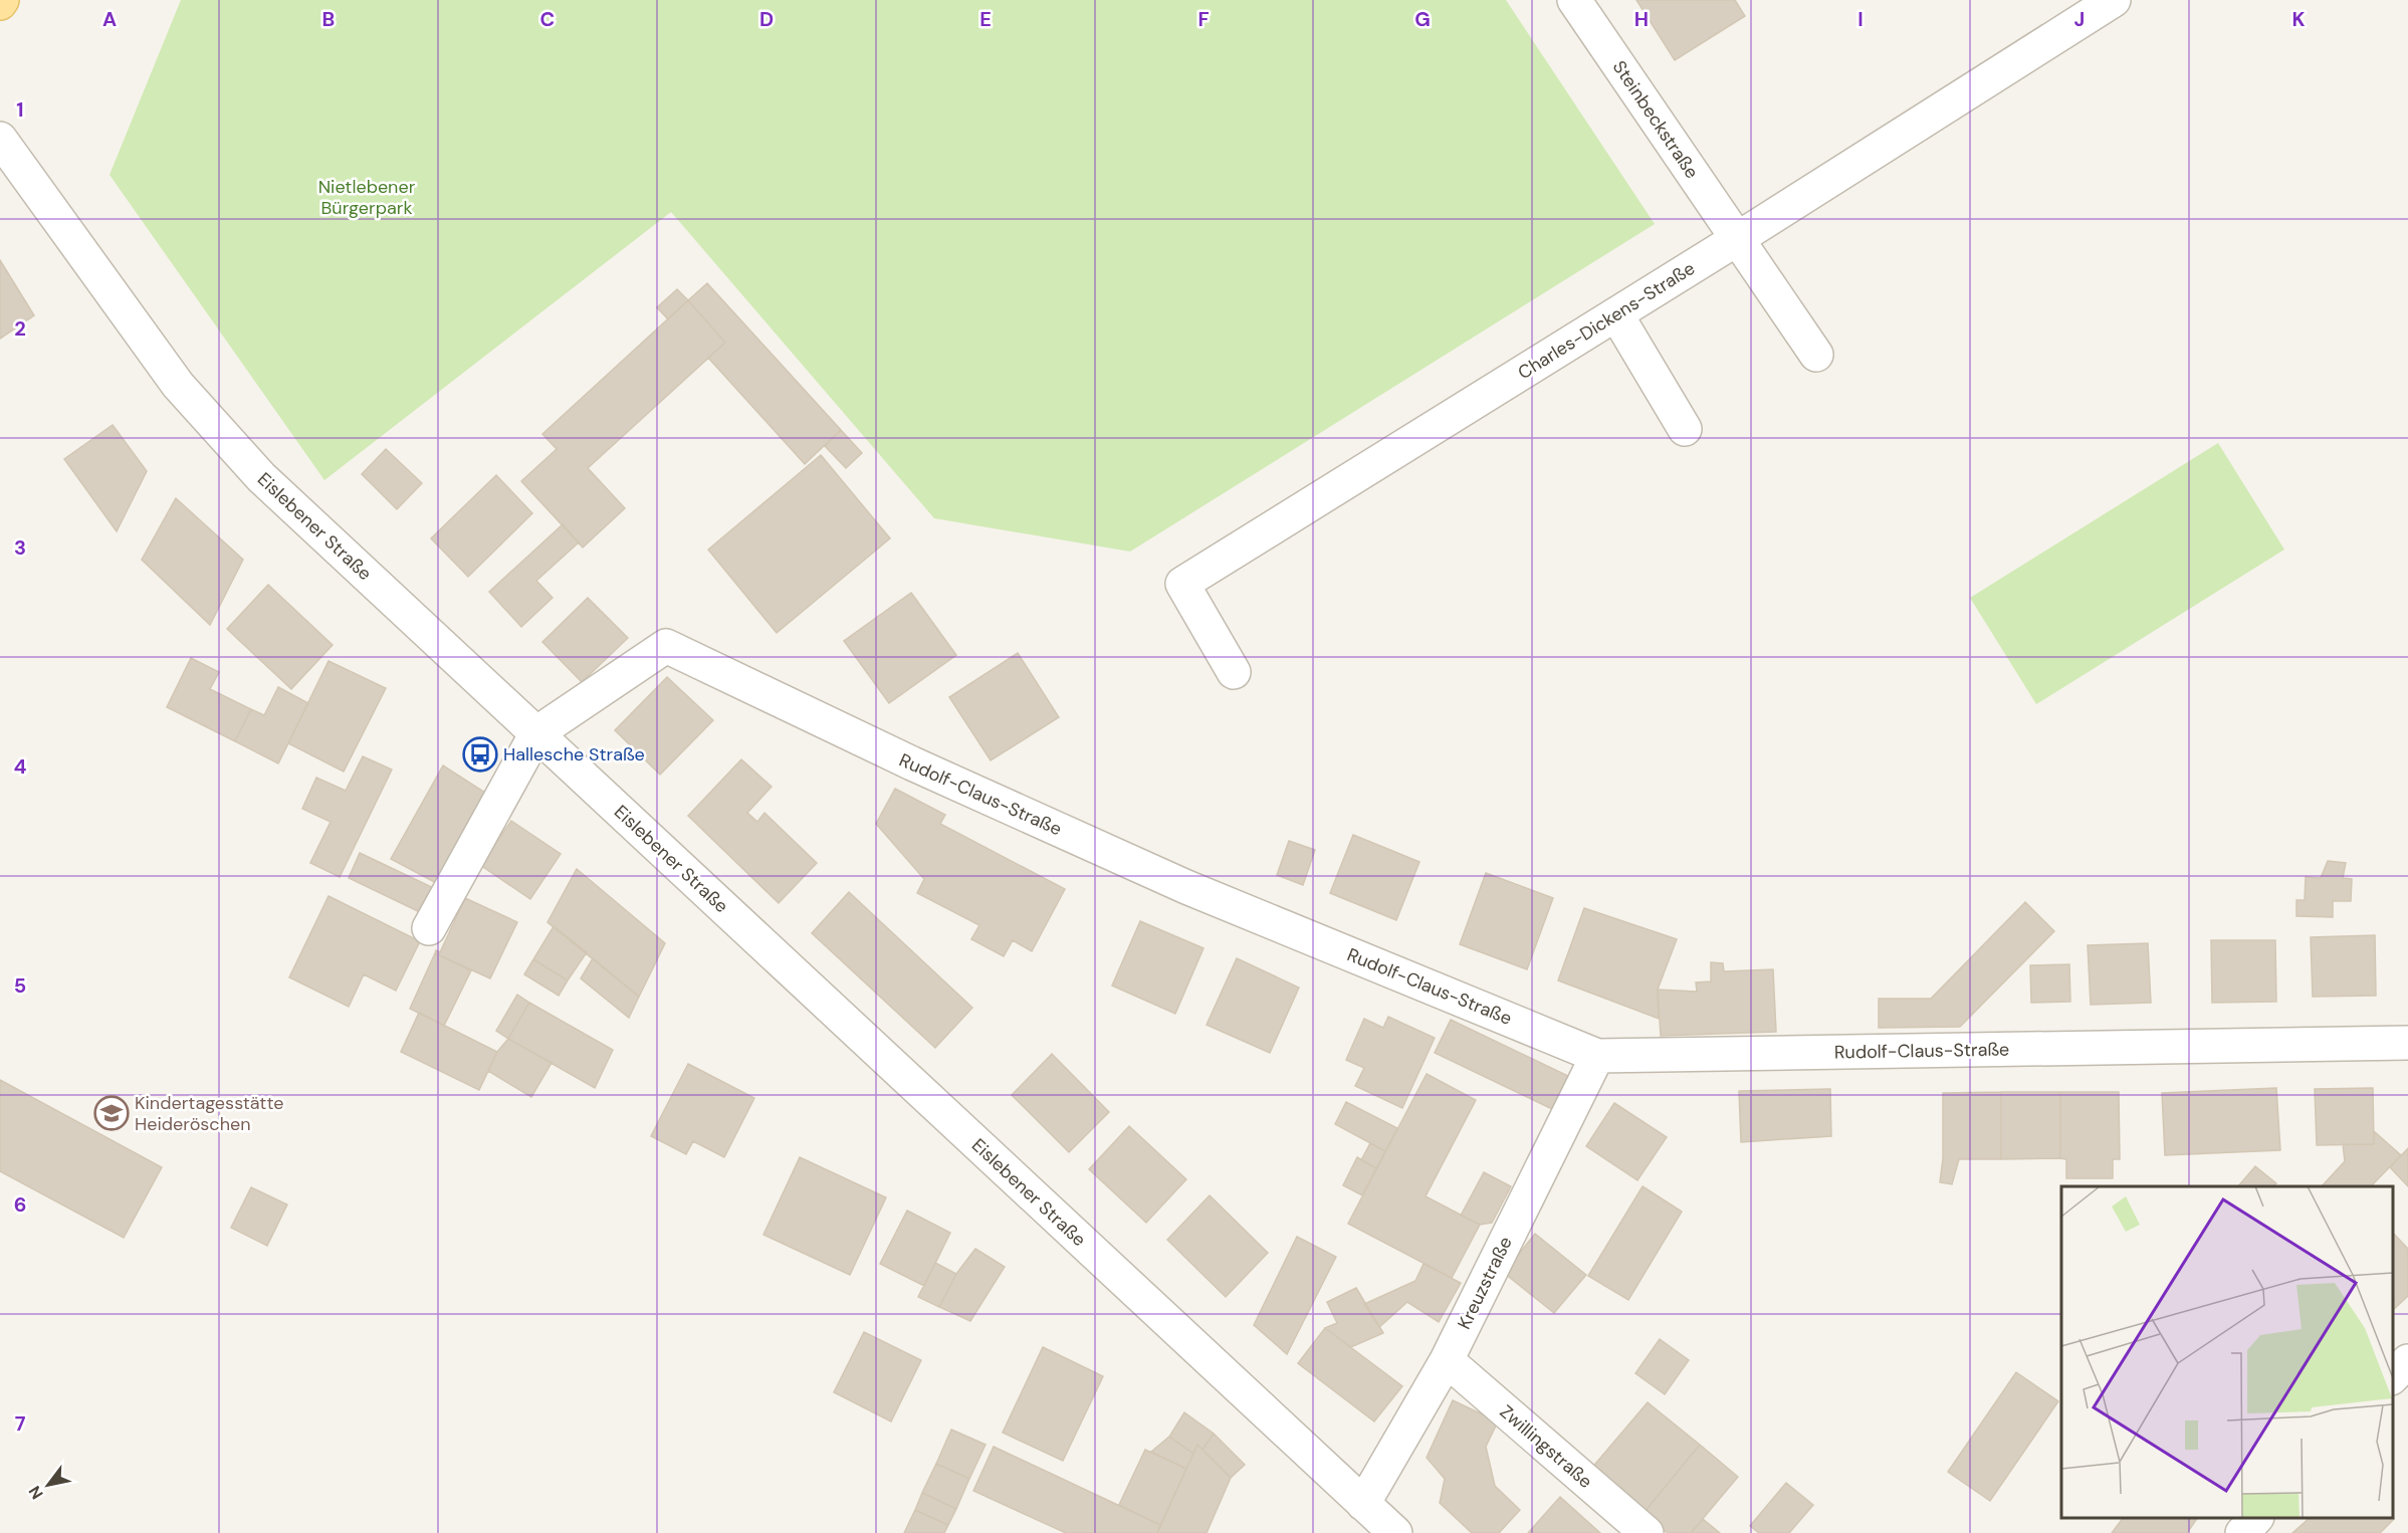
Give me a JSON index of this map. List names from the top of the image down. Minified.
{"streets":{"street":["Steinbeckstraße","Charles-Dickens-Straße","Eislebener Straße","Rudolf-Claus-Straße","Kreuzstraße","Zwillingstraße"]},"crossings":[["Steinbeckstraße","Charles-Dickens-Straße"],["Eislebener Straße","Rudolf-Claus-Straße"],["Eislebener Straße","Kreuzstraße"],["Rudolf-Claus-Straße","Kreuzstraße"],["Kreuzstraße","Zwillingstraße"]],"parks":["Nietlebener Bürgerpark"],"places":{"bus stop":["Hallesche Straße"],"school or university":["Kindertagesstätte Heideröschen"]},"north":"bottom left","grid":{"columns":["A","B","C","D","E","F","G","H","I","J","K"],"rows":["1","2","3","4","5","6","7"]}}
